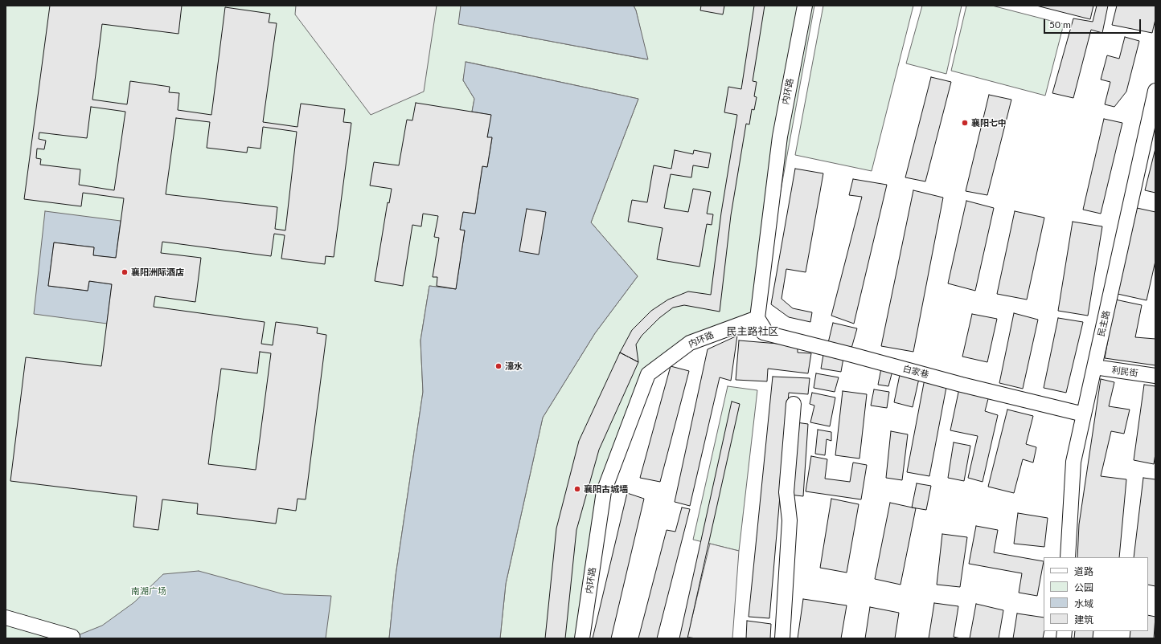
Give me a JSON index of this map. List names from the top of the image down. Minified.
{"streets":{"street":["内环路","民主路","白家巷","利民街"]},"crossings":[["内环路","白家巷"],["民主路","白家巷"],["民主路","利民街"]],"districts":["民主路社区"],"parks":["南湖广场"],"places":["襄阳七中","襄阳洲际酒店","濠水","襄阳古城墙"],"legend":["道路","公园","水域","建筑"],"scale_bar":"50 m"}
